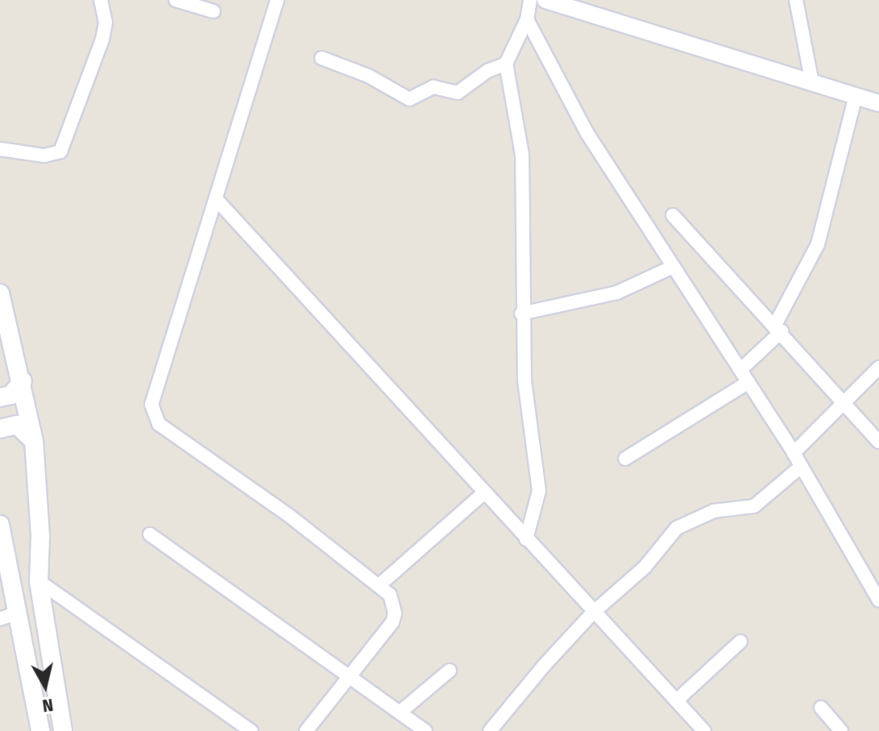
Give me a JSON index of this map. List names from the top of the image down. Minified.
{"north":"bottom"}
